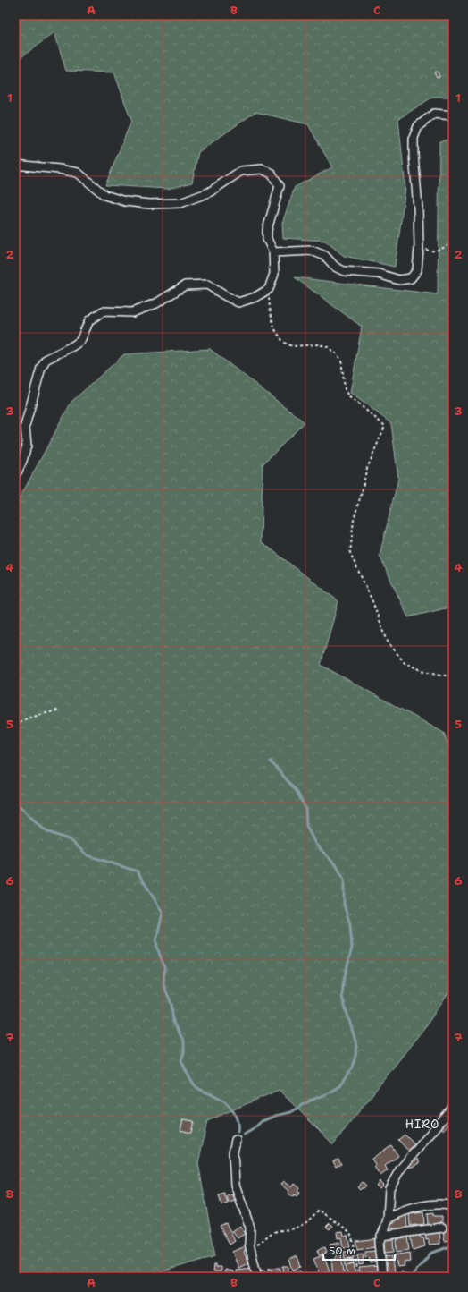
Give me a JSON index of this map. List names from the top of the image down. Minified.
{"districts":["HIRO"],"scale_bar":"50 m","grid":{"columns":["A","B","C"],"rows":["1","2","3","4","5","6","7","8"]}}
